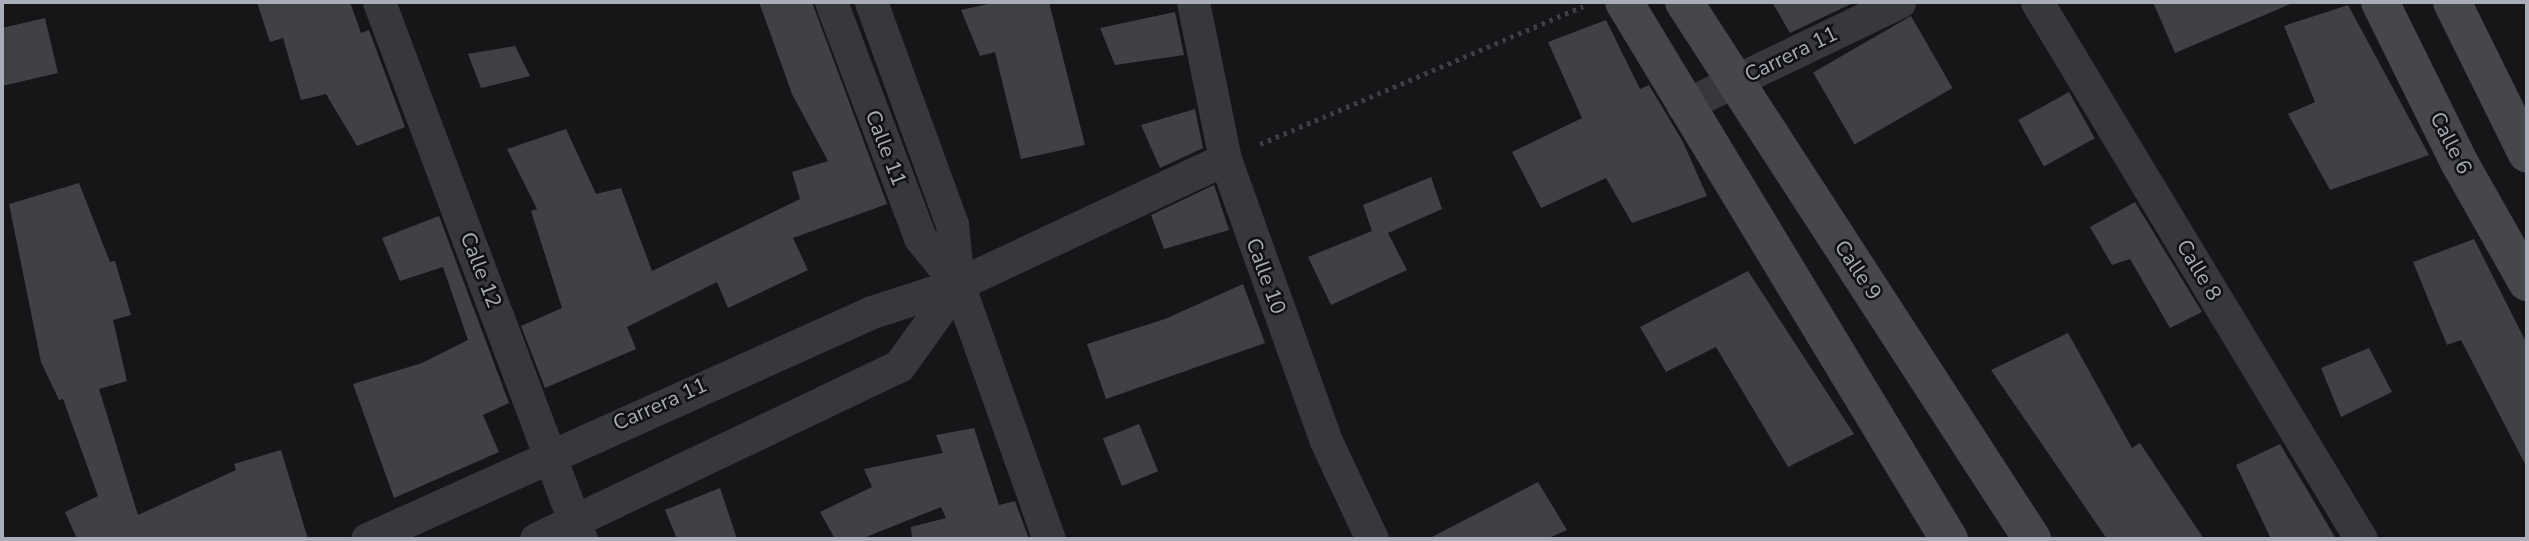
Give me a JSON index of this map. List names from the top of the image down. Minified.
{"streets":{"street":["Carrera 11","Calle 6","Calle 11","Calle 12","Calle 9","Calle 8","Calle 10"]},"crossings":[["Carrera 11","Calle 11"],["Carrera 11","Calle 12"],["Carrera 11","Calle 9"],["Carrera 11","Calle 10"]]}
